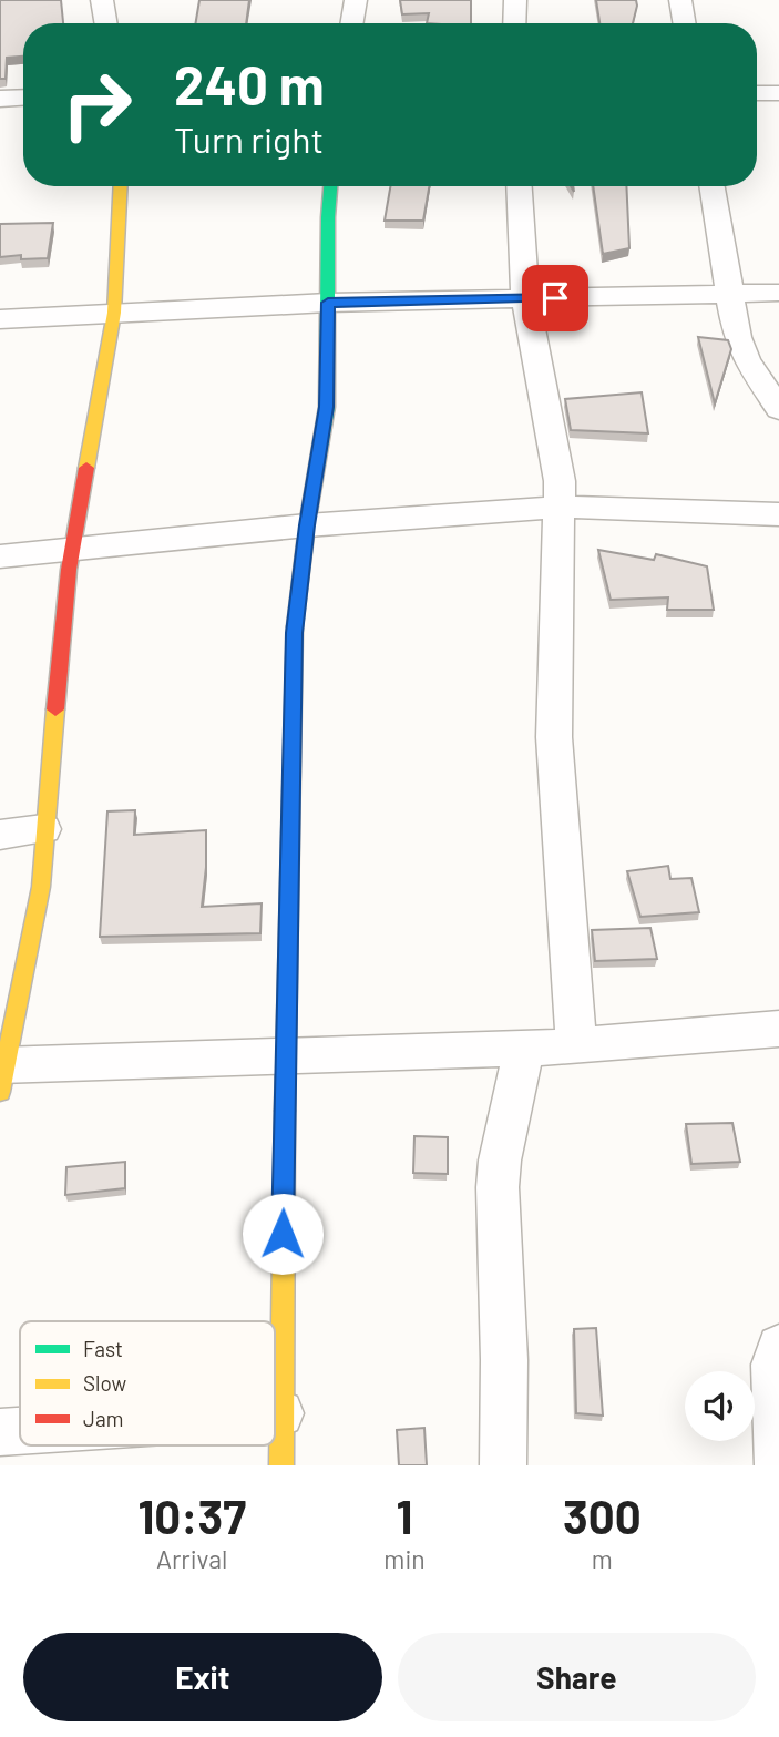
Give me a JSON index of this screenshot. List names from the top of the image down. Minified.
{"legend":["Fast","Slow","Jam"],"page":{"turn":["240 m","Turn right"],"eta":["10:37","Arrival","1","min","300","m"],"buttons":["Exit","Share"]}}
